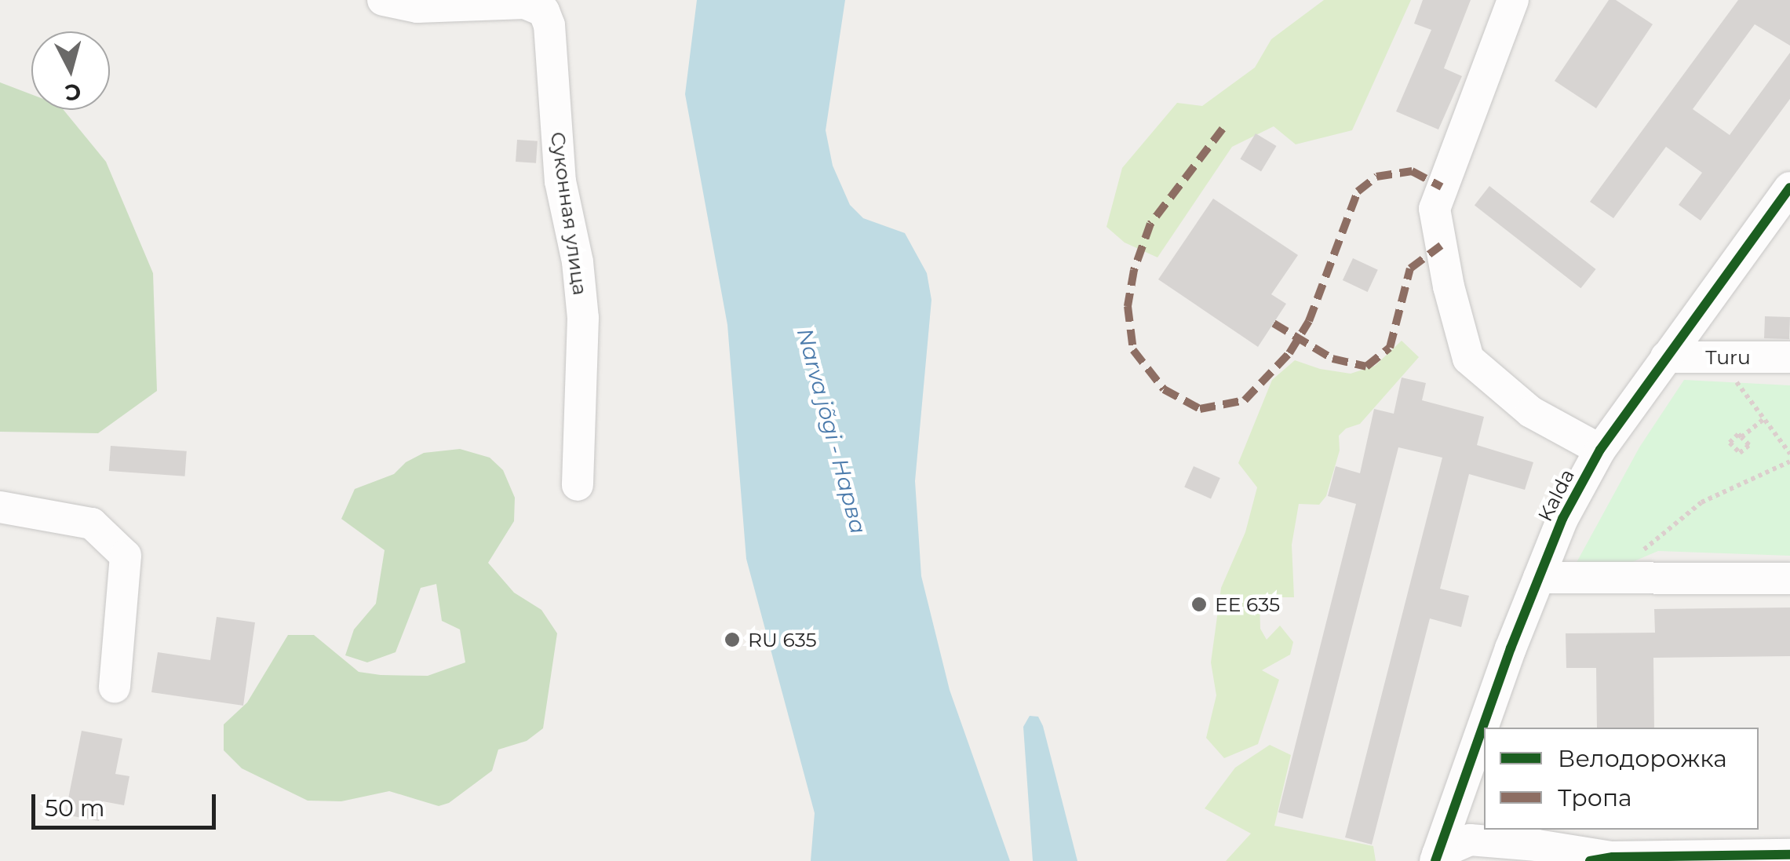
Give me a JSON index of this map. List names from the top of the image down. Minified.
{"streets":{"street":["Суконная улица","Turu","Kalda"]},"crossings":[["Turu","Kalda"]],"water":["Narva jõgi - Нарва"],"places":["EE 635","RU 635"],"legend":["Велодорожка","Тропа"],"scale_bar":"50 m","north":"bottom"}
